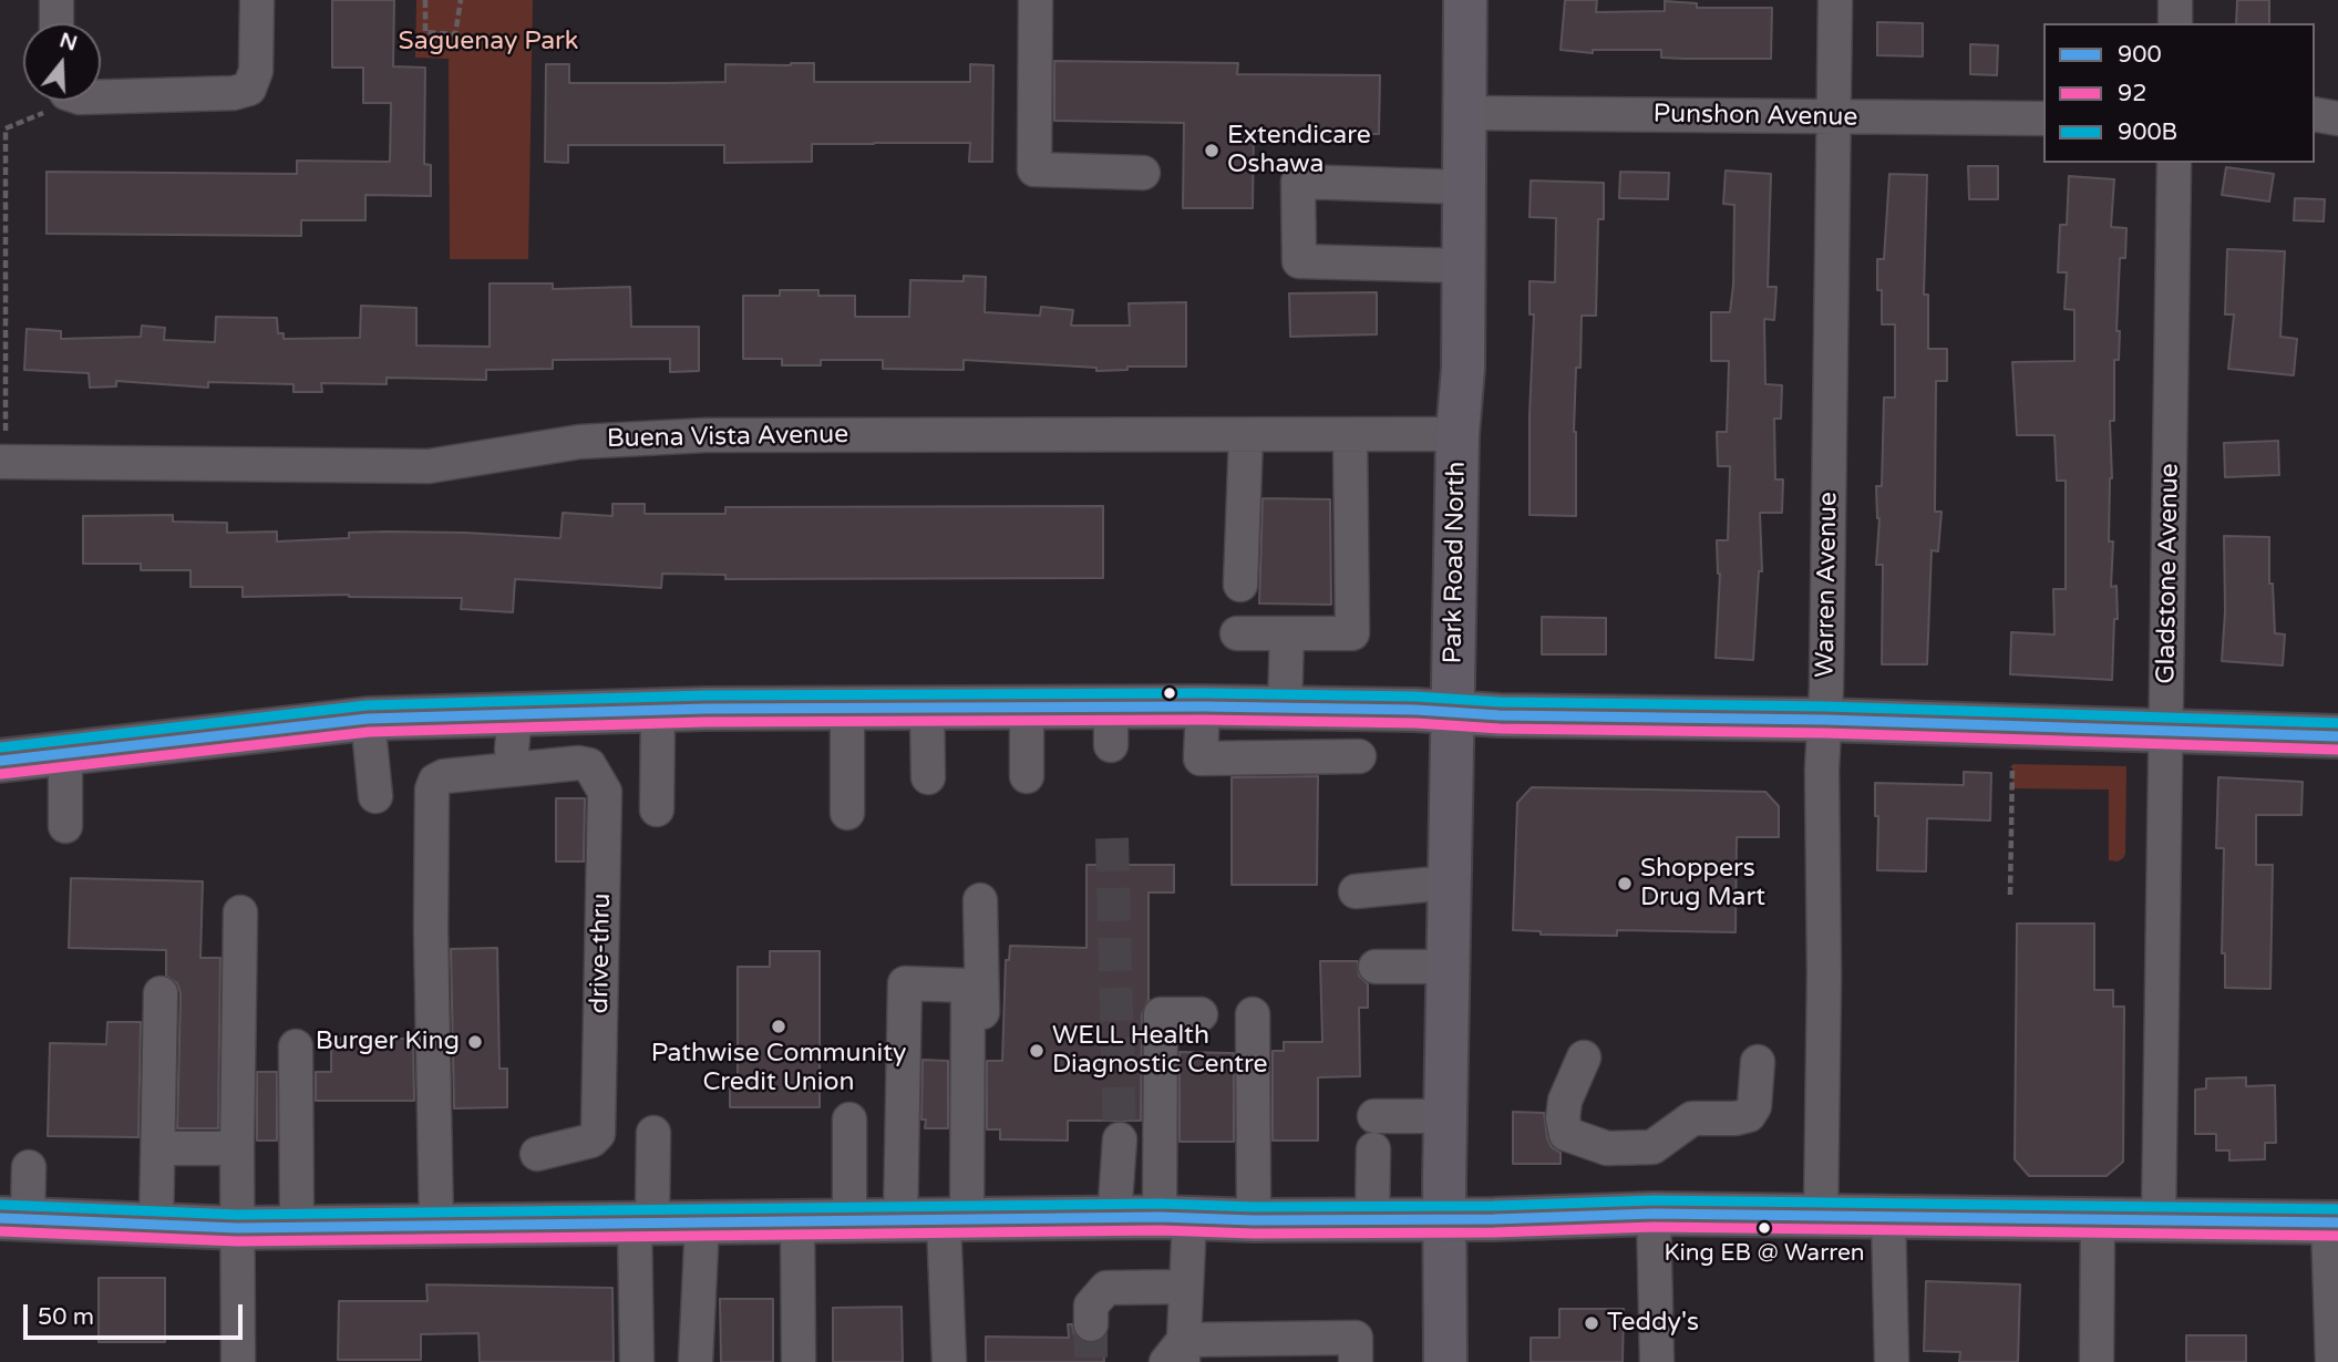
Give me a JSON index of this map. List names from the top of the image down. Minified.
{"streets":{"main road":["Park Road North"],"street":["Punshon Avenue","Buena Vista Avenue","Gladstone Avenue","Warren Avenue","drive-thru"]},"crossings":[["Punshon Avenue","Park Road North"],["Punshon Avenue","Warren Avenue"],["Buena Vista Avenue","Park Road North"]],"parks":["Saguenay Park"],"places":["Extendicare Oshawa","Shoppers Drug Mart","Pathwise Community Credit Union","Burger King","WELL Health Diagnostic Centre","King EB @ Warren","Teddy's"],"lines":["transit line 900B","transit line 900","transit line 92"],"legend":["900","92","900B"],"scale_bar":"50 m","north":"top"}
